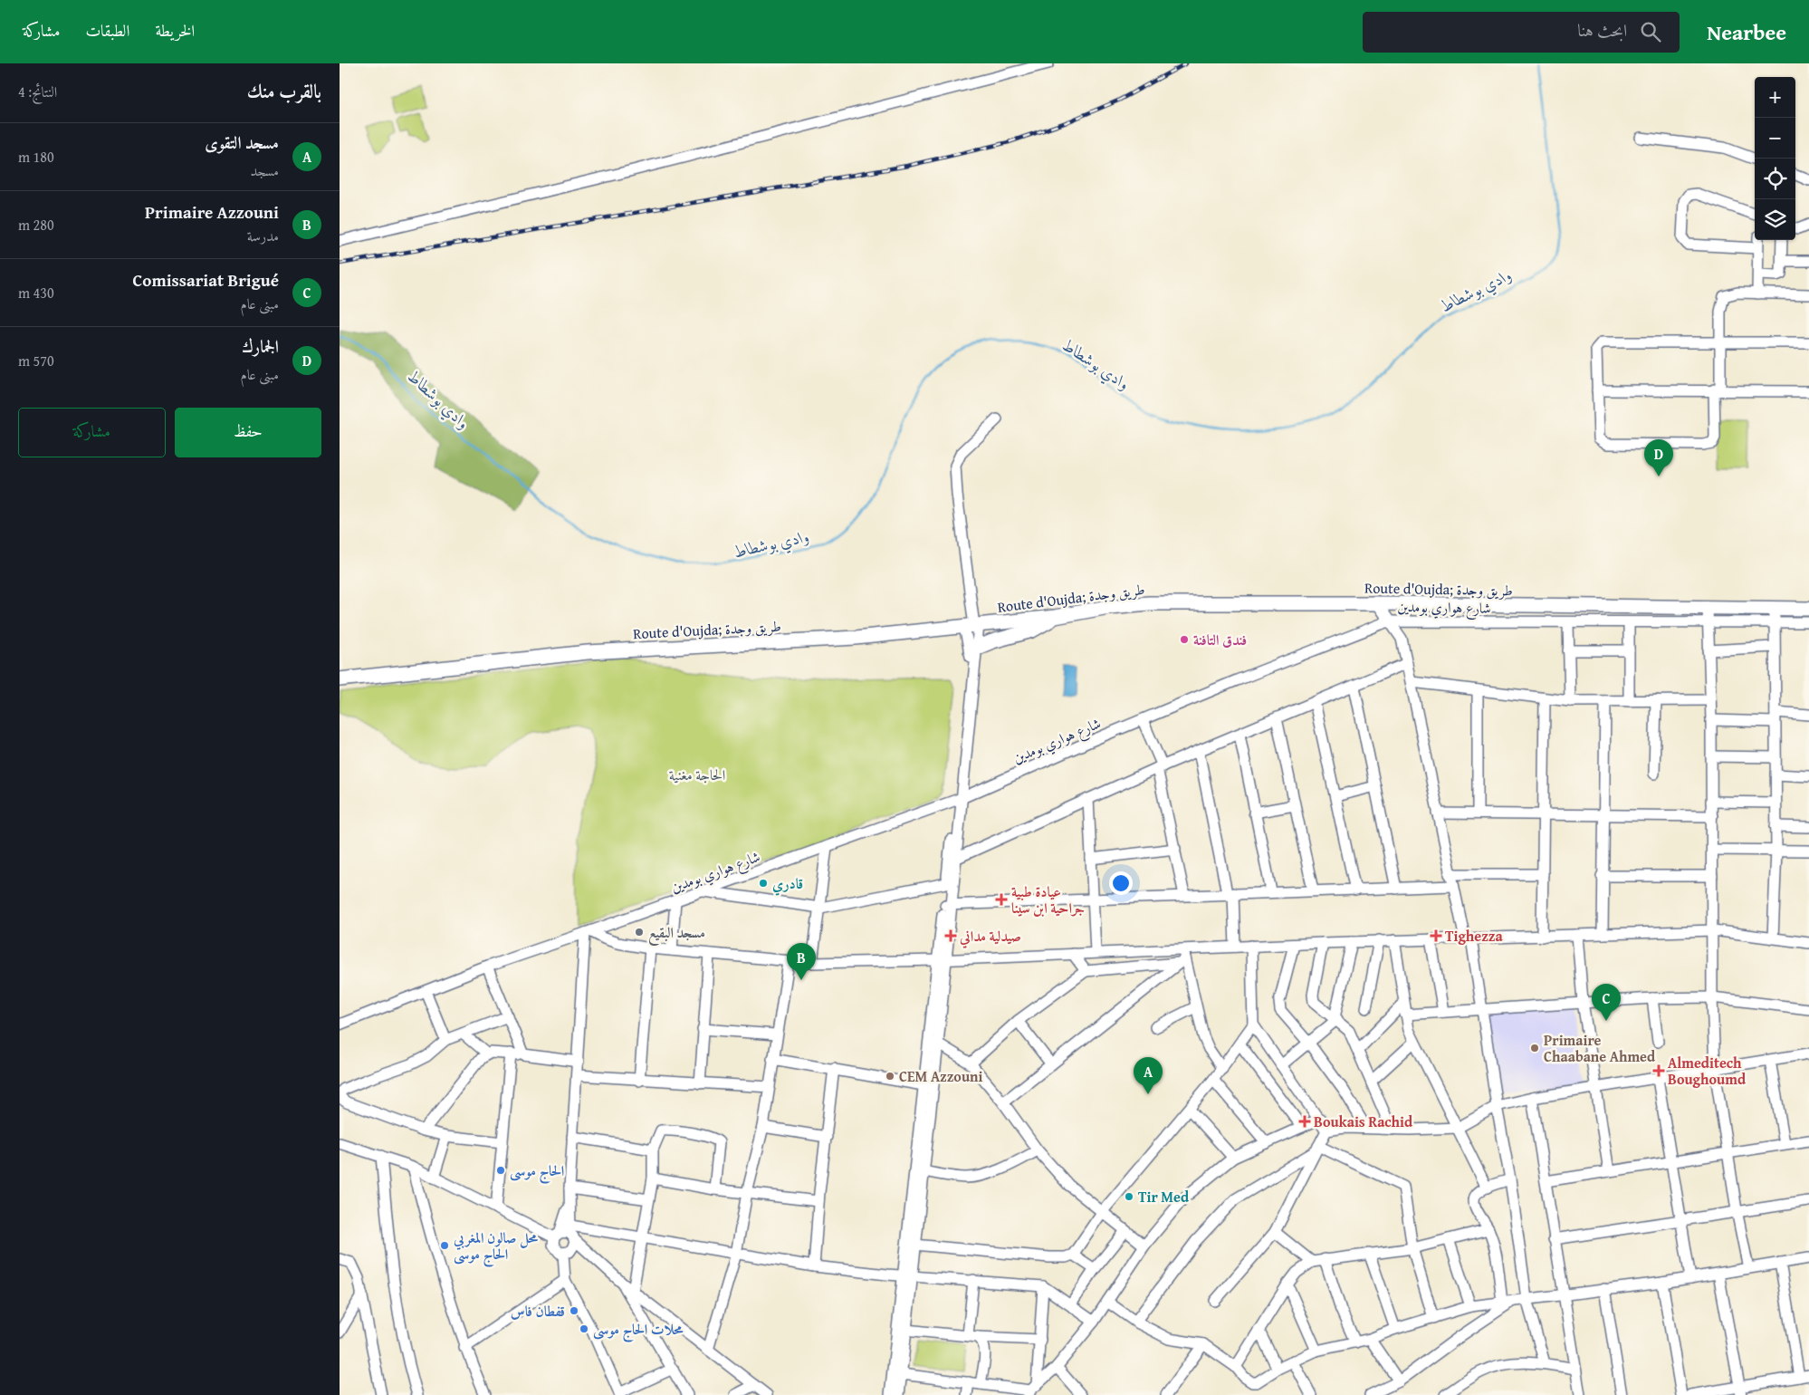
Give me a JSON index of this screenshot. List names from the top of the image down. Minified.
{"streets":{"main road":["Route d'Oujda; طريق وجدة"],"street":["شارع هواري بومدين"]},"crossings":[["Route d'Oujda; طريق وجدة","شارع هواري بومدين"]],"water":["وادي بوشطاط"],"parks":["الحاجة مغنية"],"places":{"other":["فندق التافنة","قادري","مسجد البقيع","Primaire Chaabane Ahmed","CEM Azzouni","الحاج موسى","Tir Med","محل صالون المغربي الحاج موسى","قفطان فاس","محلات الحاج موسى"],"health":["عيادة طبية جراحية ابن سينا","صيدلية مداني","Tighezza","Almeditech Boughoumd","Boukais Rachid"]},"page":{"header":"Nearbee","search":"ابحث هنا","nav":["الخريطة","الطبقات","مشاركة"],"heading":["بالقرب منك","النتائج: 4"],"map_buttons":["+","−"],"list":[{"mark":"A","name":"مسجد التقوى","note":"مسجد","value":"180 m"},{"mark":"B","name":"Primaire Azzouni","note":"مدرسة","value":"280 m"},{"mark":"C","name":"Comissariat Brigué","note":"مبنى عام","value":"430 m"},{"mark":"D","name":"الجمارك","note":"مبنى عام","value":"570 m"}],"buttons":["حفظ","مشاركة"],"pins":["D","B","C","A"]}}
